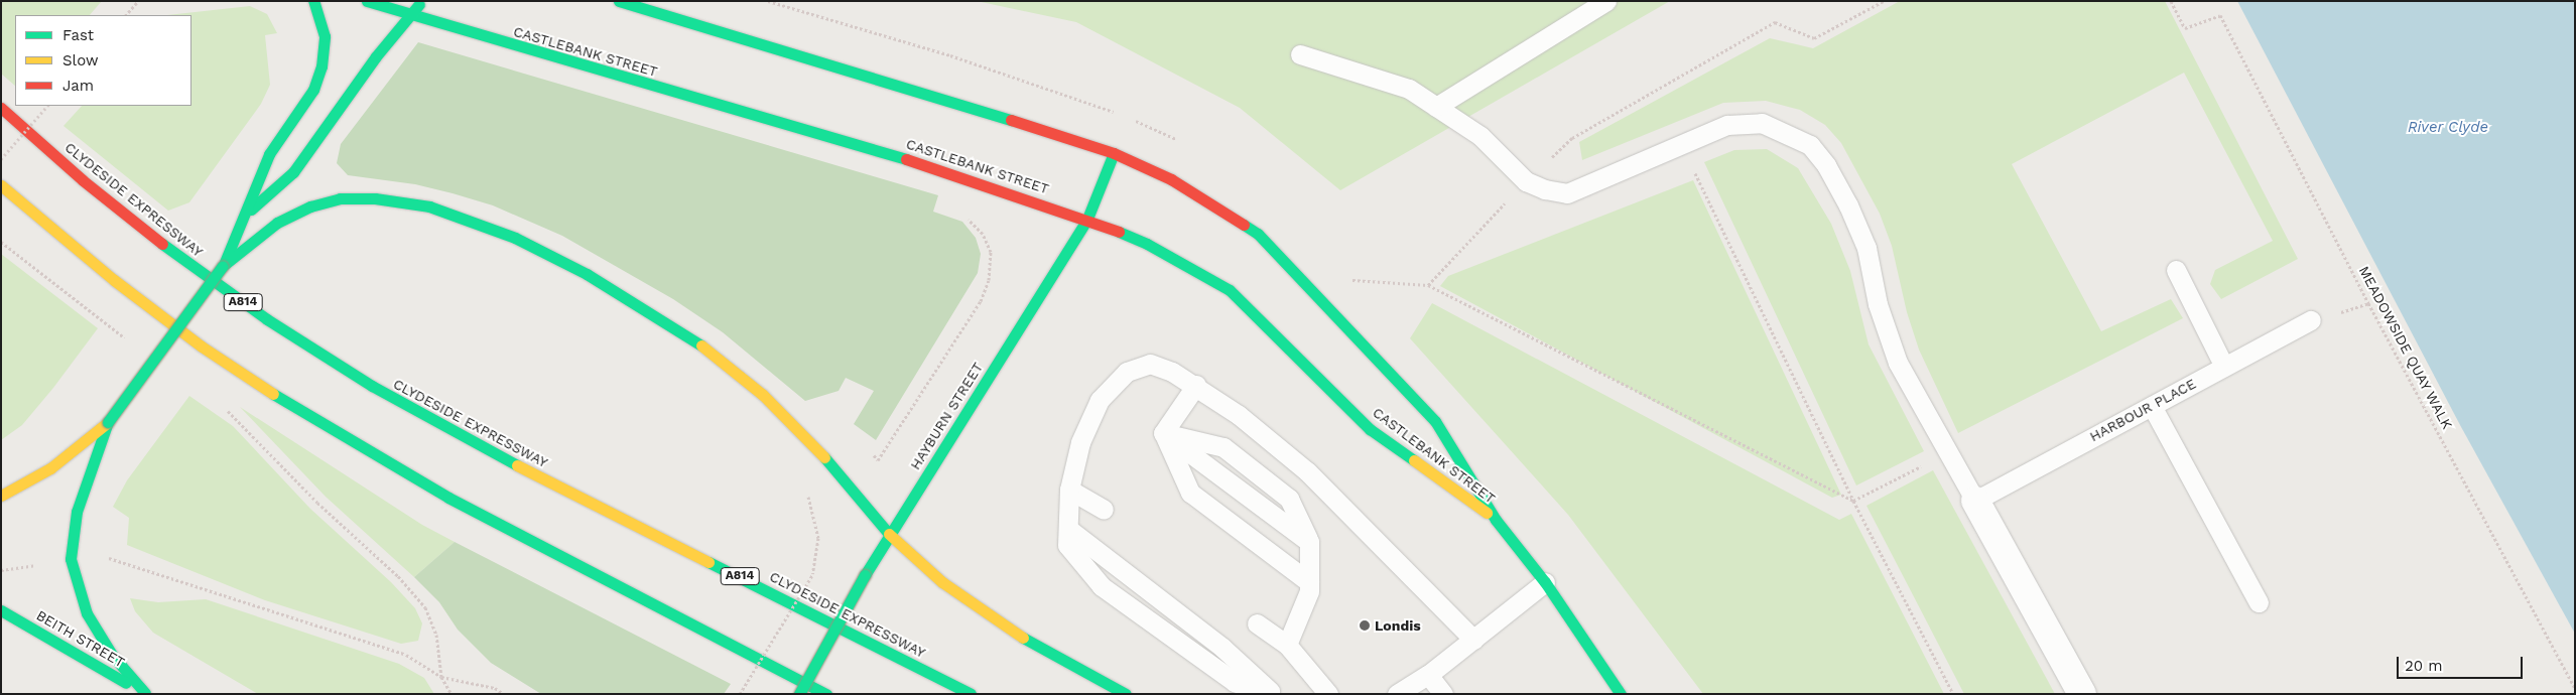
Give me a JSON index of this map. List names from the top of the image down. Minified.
{"streets":{"main road":["CASTLEBANK STREET","CLYDESIDE EXPRESSWAY","A814","HAYBURN STREET","BEITH STREET"],"lane":["HARBOUR PLACE"],"path":["MEADOWSIDE QUAY WALK"]},"crossings":[["CASTLEBANK STREET","HAYBURN STREET"]],"water":["River Clyde"],"places":["Londis"],"legend":["Fast","Slow","Jam"],"scale_bar":"20 m"}
